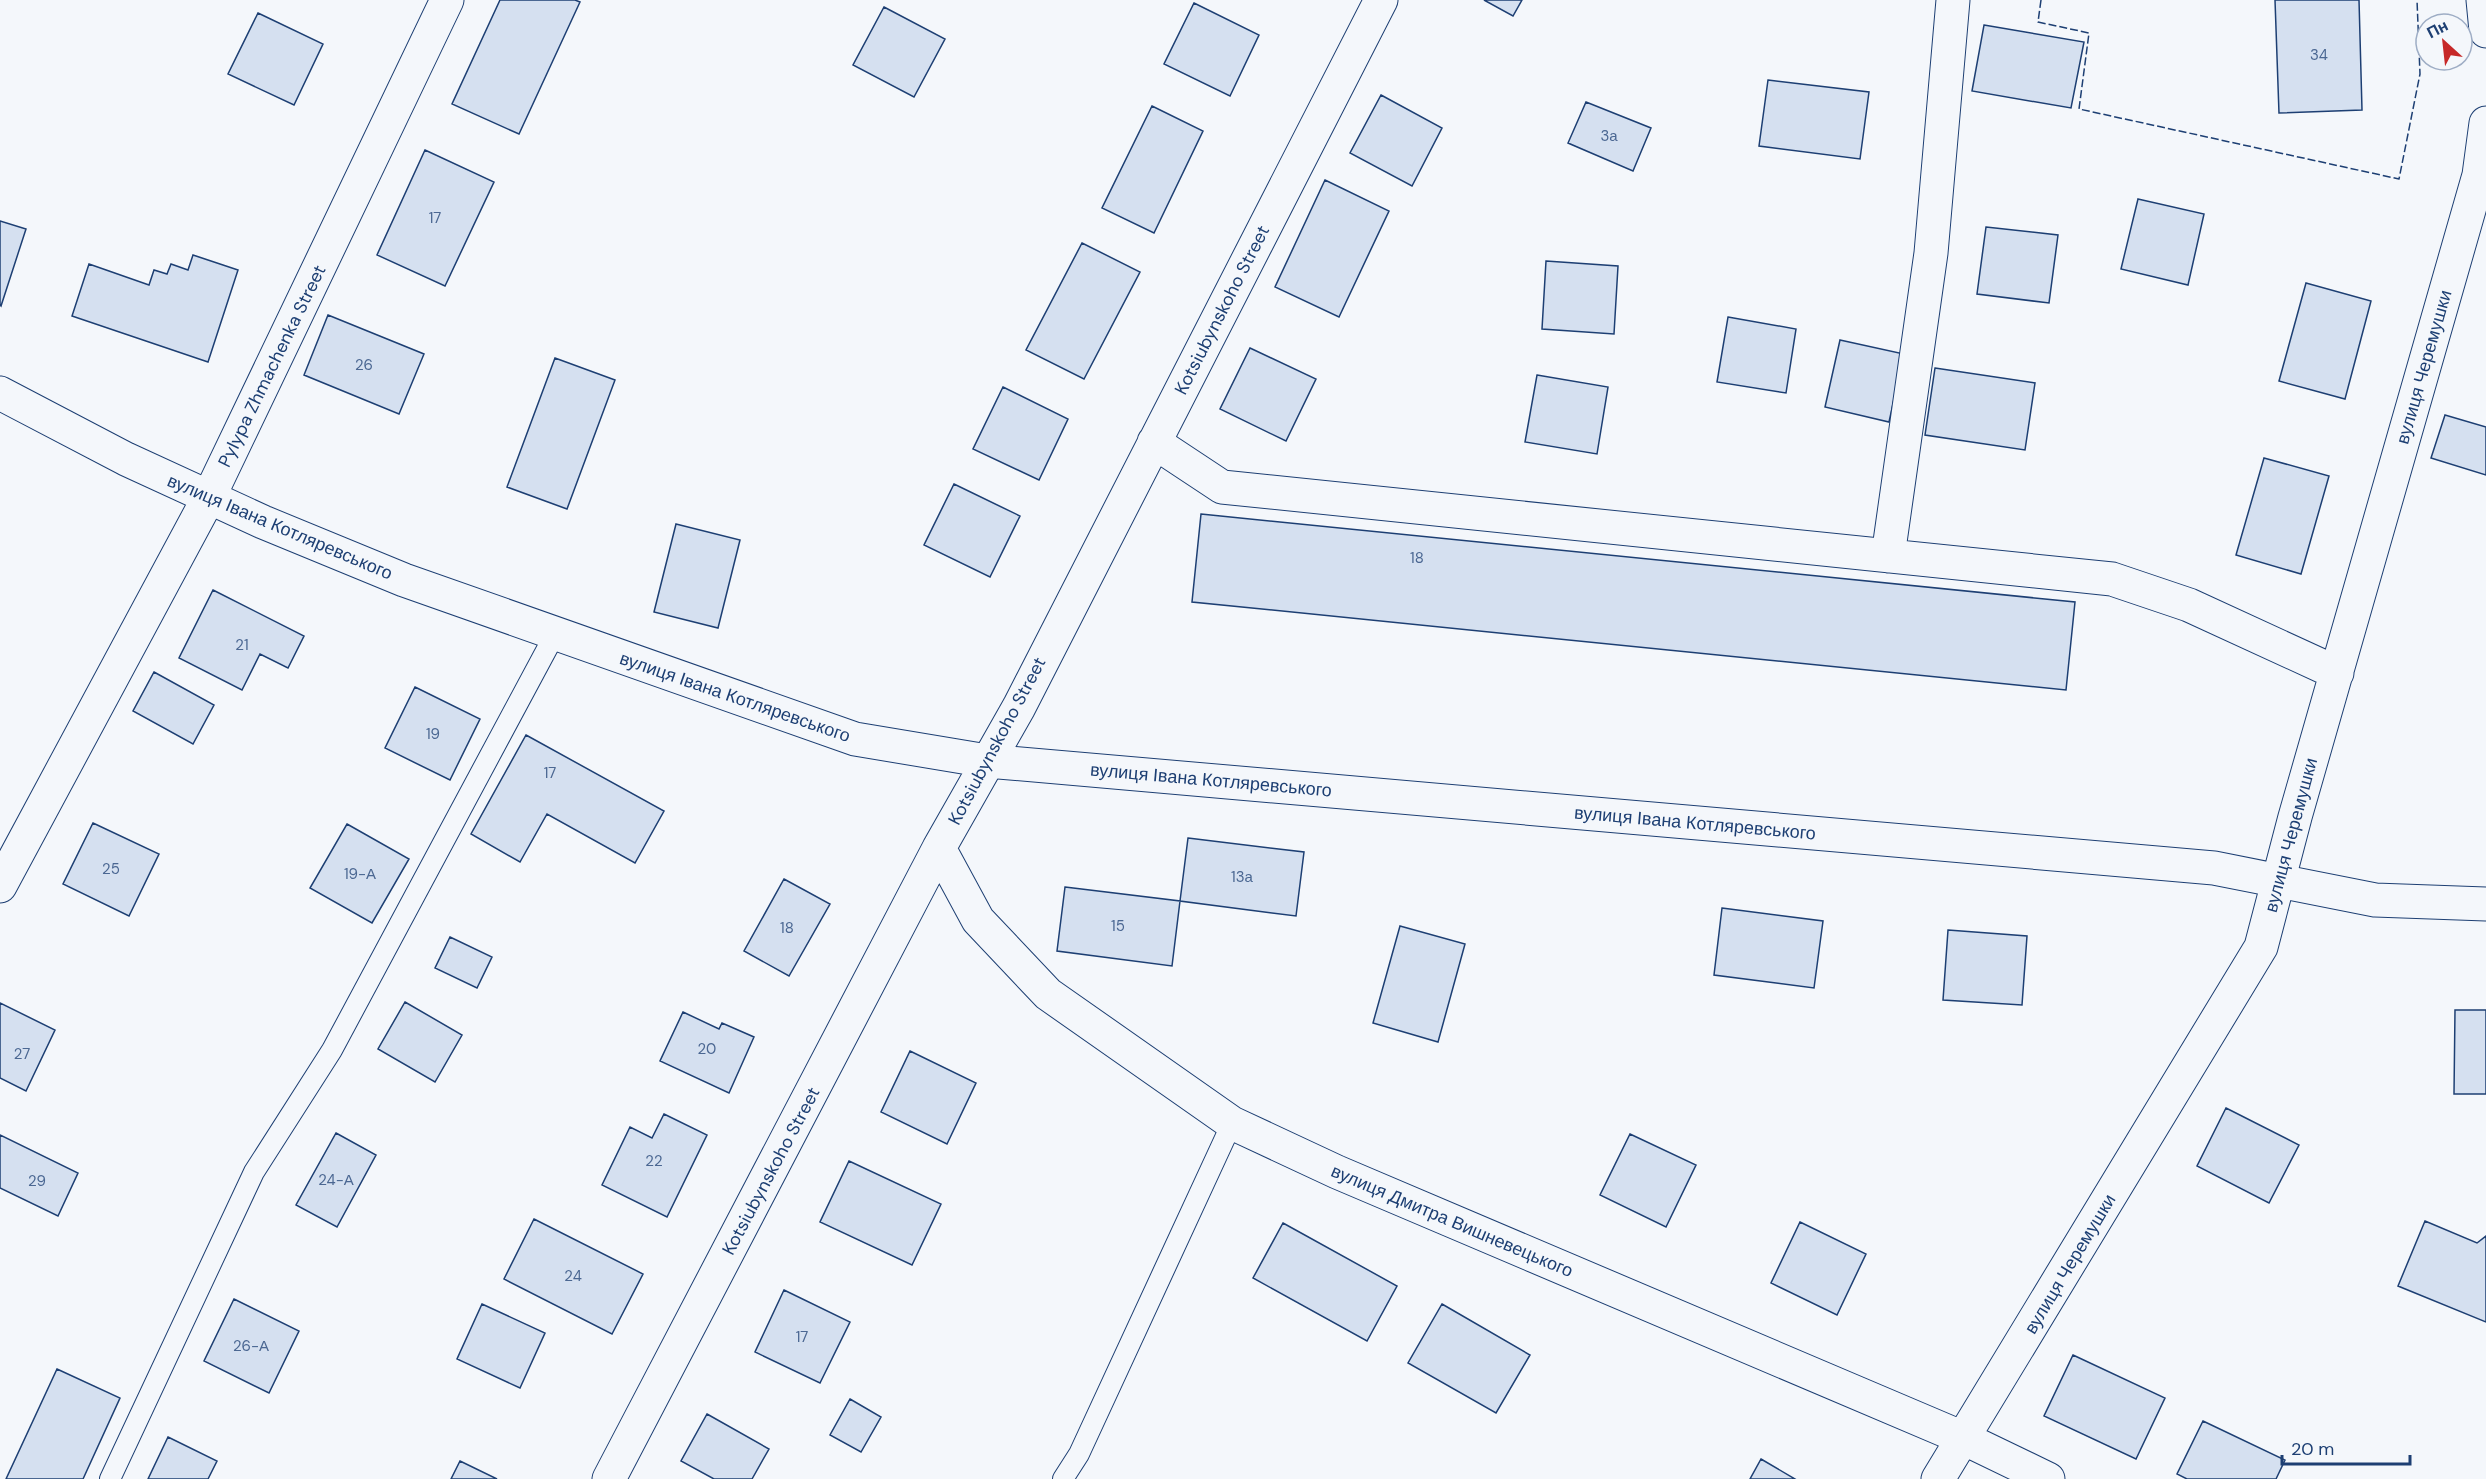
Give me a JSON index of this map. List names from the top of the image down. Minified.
{"streets":{"street":["Kotsiubynskoho Street","Pylypa Zhmachenka Street","вулиця Черемушки","вулиця Івана Котляревського","вулиця Дмитра Вишневецького"]},"crossings":[["Kotsiubynskoho Street","вулиця Івана Котляревського"],["Kotsiubynskoho Street","вулиця Дмитра Вишневецького"],["Pylypa Zhmachenka Street","вулиця Івана Котляревського"],["вулиця Черемушки","вулиця Івана Котляревського"],["вулиця Черемушки","вулиця Дмитра Вишневецького"]],"house_numbers":["34","3а","17","26","18","21","19","17","25","19-А","13а","15","18","20","27","22","24-А","29","24","17","26-А"],"scale_bar":"20 m","north":"top left"}
